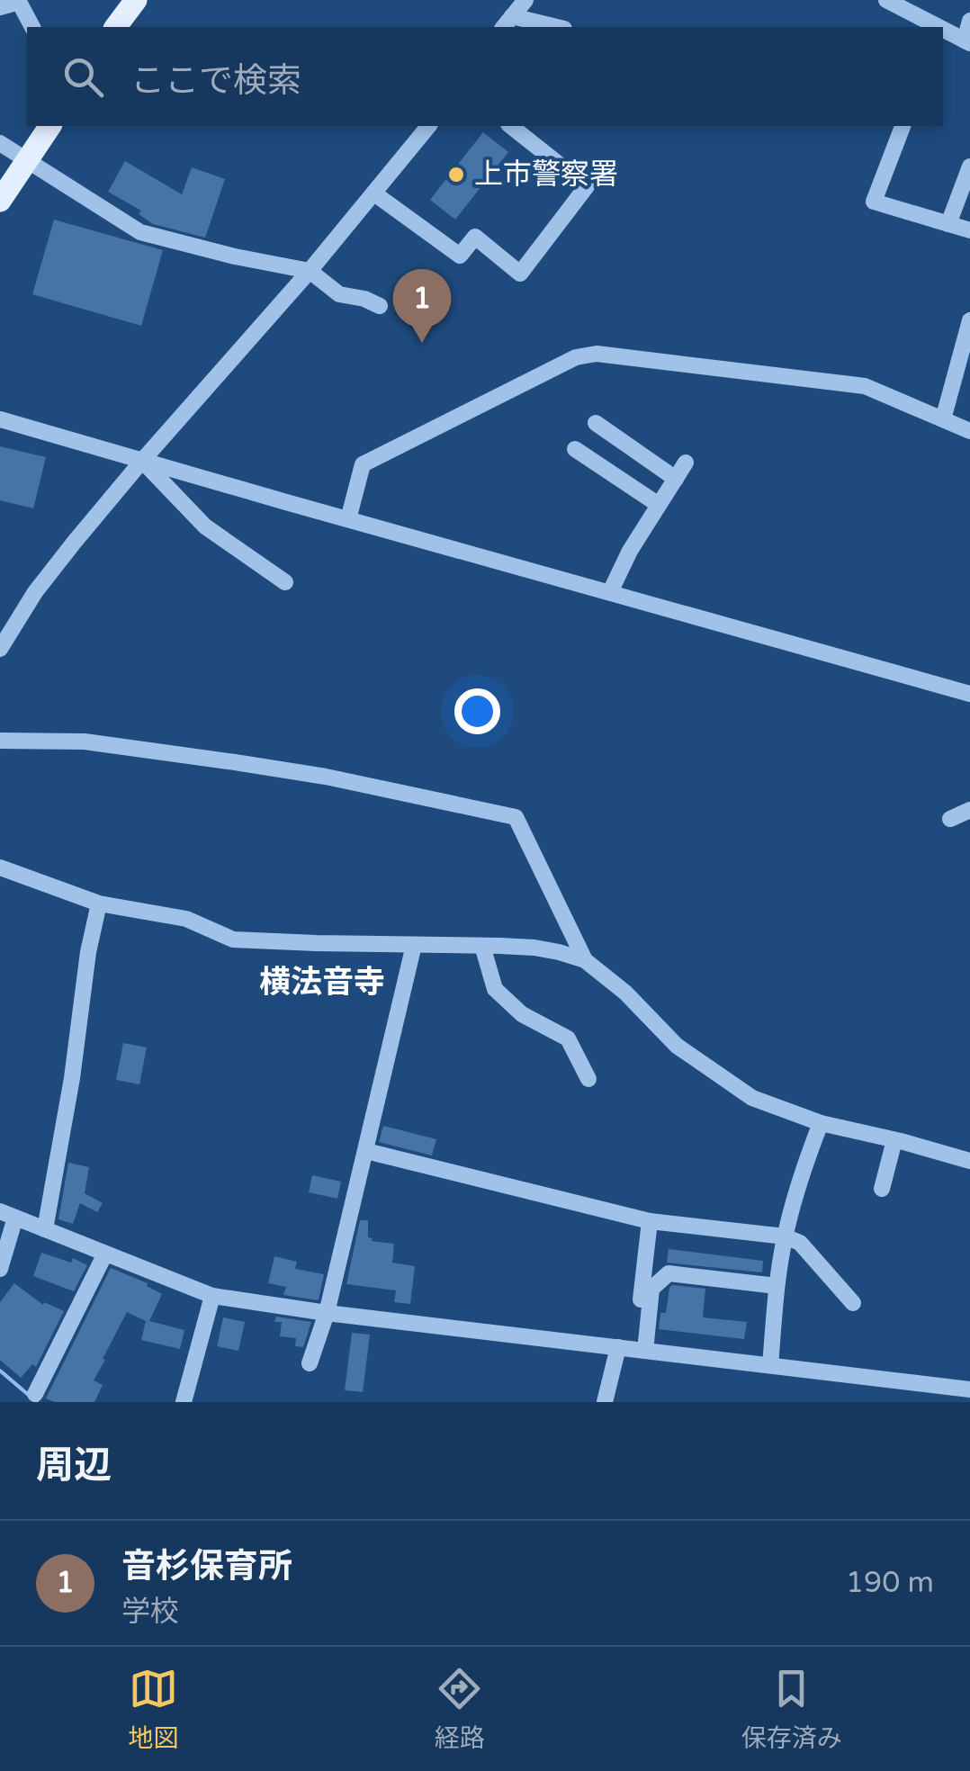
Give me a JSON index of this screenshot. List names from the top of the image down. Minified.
{"districts":["横法音寺"],"places":["上市警察署"],"page":{"search":"ここで検索","pins":"1","heading":"周辺","list":[{"mark":"1","name":"音杉保育所","note":"学校","value":"190 m"}],"nav":["地図","経路","保存済み"]}}
